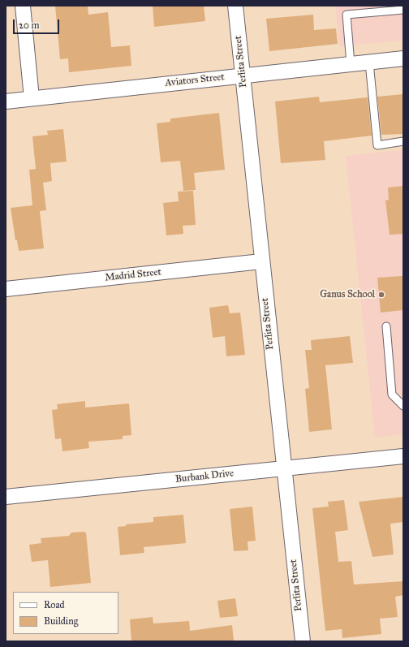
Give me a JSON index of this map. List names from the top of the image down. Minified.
{"streets":{"street":["Perlita Street","Aviators Street","Madrid Street","Burbank Drive"]},"crossings":[["Perlita Street","Aviators Street"],["Perlita Street","Madrid Street"],["Perlita Street","Burbank Drive"]],"places":["Ganus School"],"legend":["Road","Building"],"scale_bar":"20 m"}
